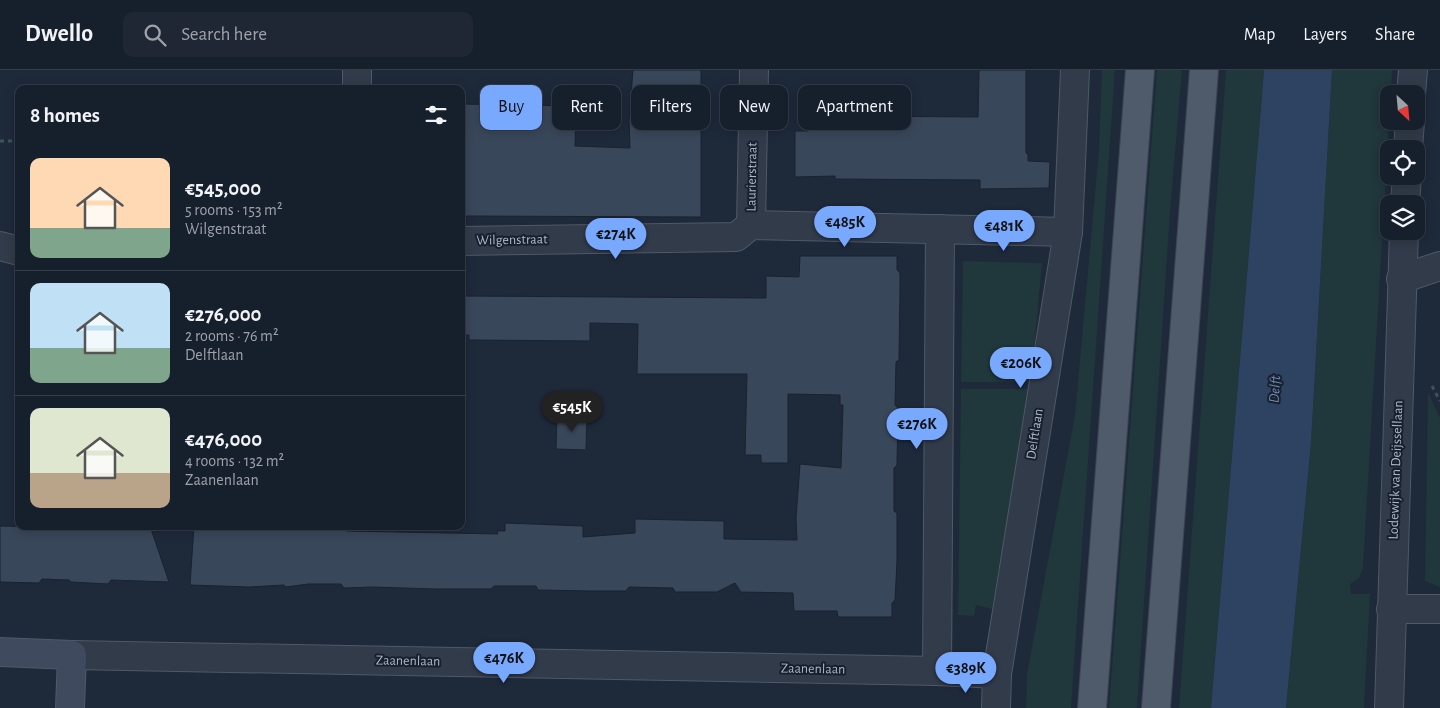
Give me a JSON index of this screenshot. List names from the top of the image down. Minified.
{"streets":{"street":["Laurierstraat","Wilgenstraat","Delftlaan","Lodewijk van Deijssellaan","Zaanenlaan"]},"crossings":[["Laurierstraat","Wilgenstraat"],["Delftlaan","Zaanenlaan"]],"water":["Delft"],"north":"bottom right","page":{"header":"Dwello","search":"Search here","nav":["Map","Layers","Share"],"chip":["Buy","Rent","Filters","New","Apartment"],"heading":"8 homes","list":[{"name":"€545,000","note":"5 rooms · 153 m² · Wilgenstraat"},{"name":"€276,000","note":"2 rooms · 76 m² · Delftlaan"},{"name":"€476,000","note":"4 rooms · 132 m² · Zaanenlaan"}],"price":["€485K","€481K","€274K","€206K","€545K","€276K","€476K","€389K"]}}
